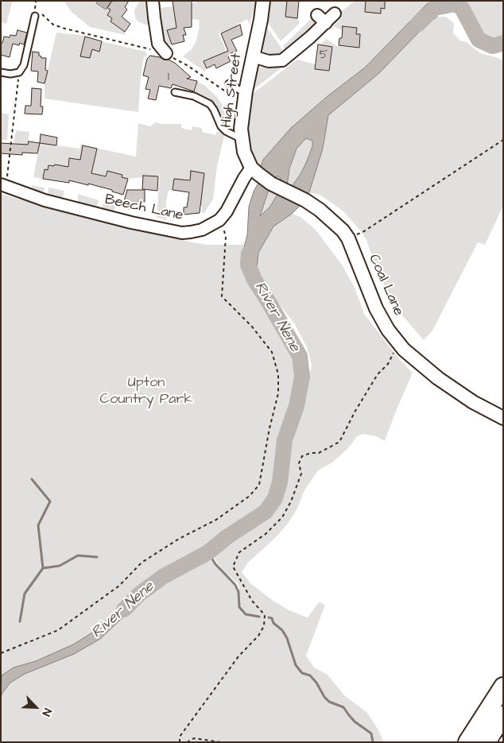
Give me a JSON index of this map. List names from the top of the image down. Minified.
{"streets":{"street":["High Street","Beech Lane","Coal Lane"]},"crossings":[["High Street","Beech Lane"],["High Street","Coal Lane"],["Beech Lane","Coal Lane"]],"water":["River Nene"],"parks":["Upton Country Park"],"house_numbers":["5","1"],"north":"bottom right"}
